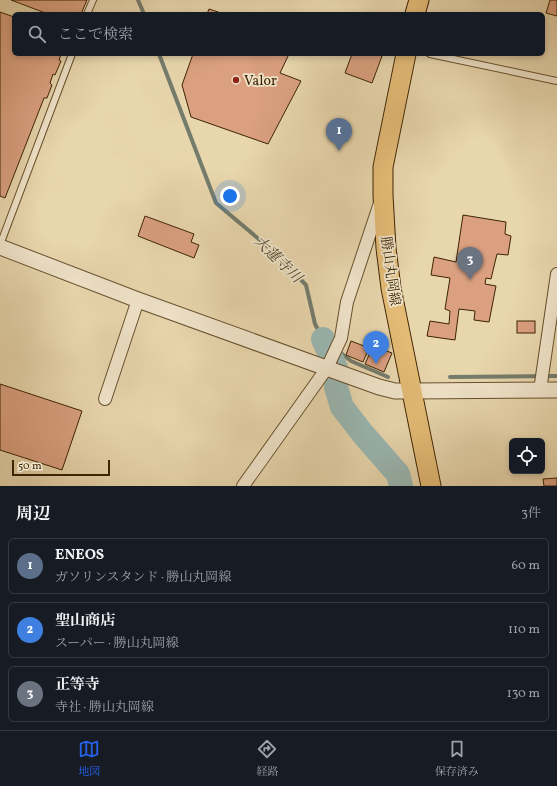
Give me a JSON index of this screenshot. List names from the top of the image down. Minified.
{"streets":{"main road":["勝山丸岡線"]},"water":["大蓮寺川"],"places":["Valor"],"scale_bar":"50 m","page":{"search":"ここで検索","pins":["1","3","2"],"scale":"50 m","heading":["周辺","3件"],"list":[{"mark":"1","name":"ENEOS","note":"ガソリンスタンド · 勝山丸岡線","value":"60 m"},{"mark":"2","name":"聖山商店","note":"スーパー · 勝山丸岡線","value":"110 m"},{"mark":"3","name":"正等寺","note":"寺社 · 勝山丸岡線","value":"130 m"}],"nav":["地図","経路","保存済み"]}}
